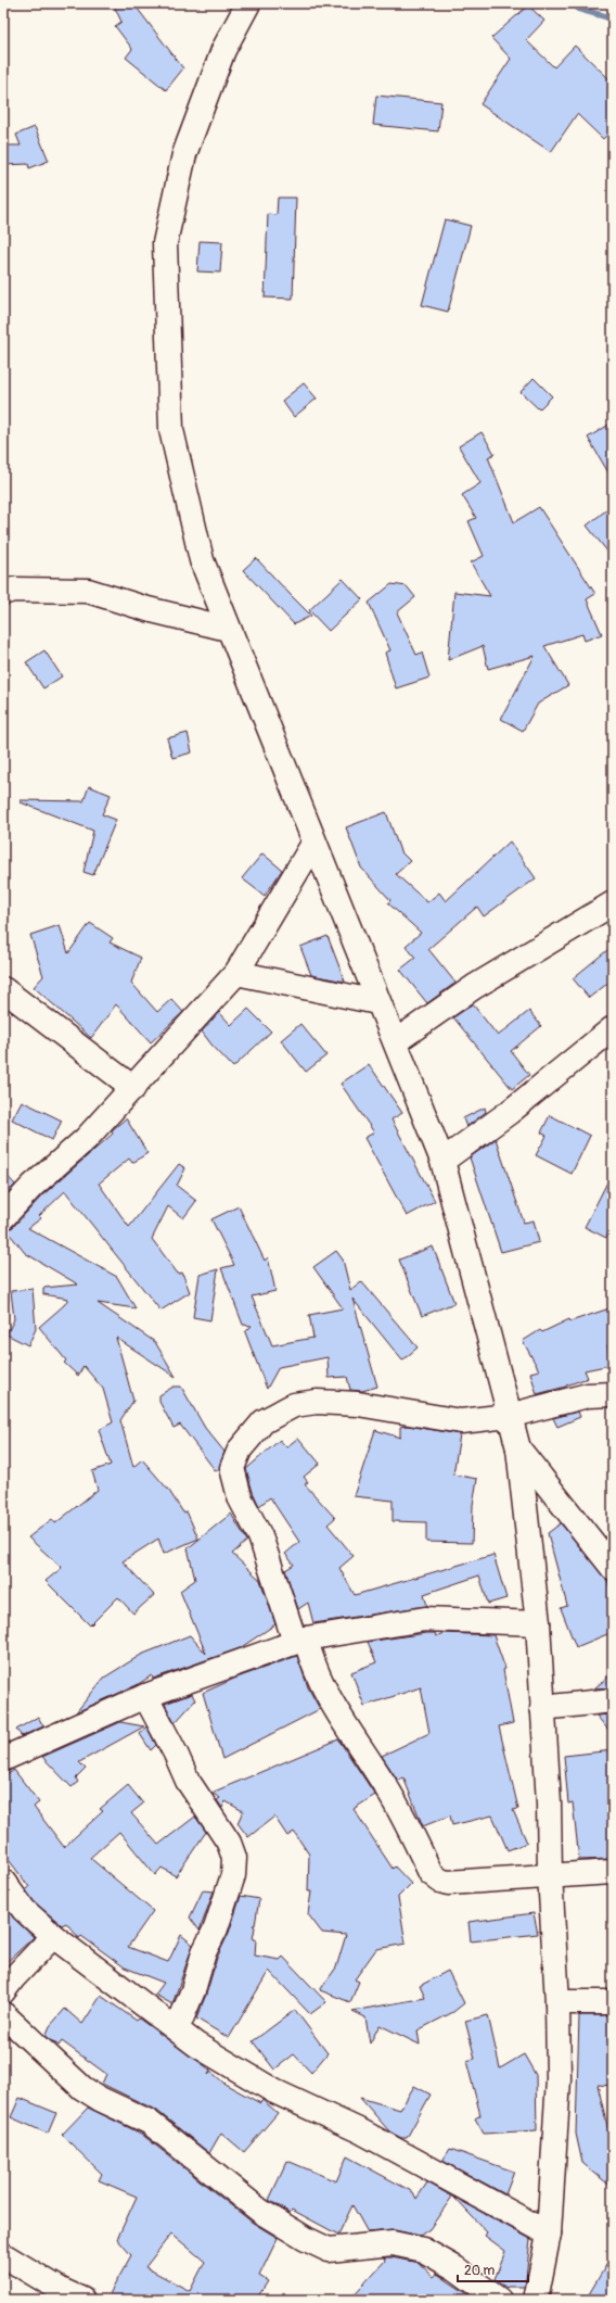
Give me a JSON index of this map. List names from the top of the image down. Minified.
{"scale_bar":"20 m"}
